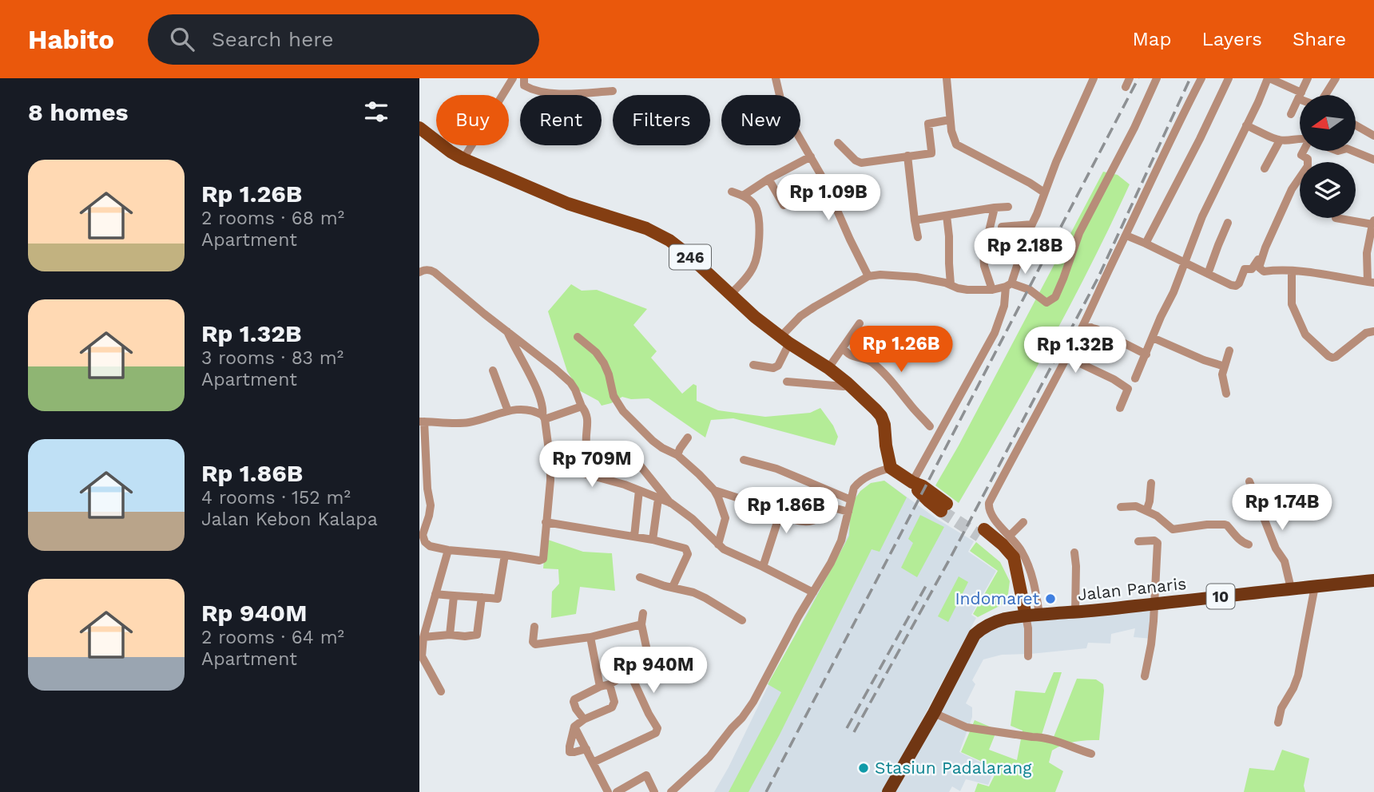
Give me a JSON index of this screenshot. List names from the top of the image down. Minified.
{"streets":{"highway":["Jalan Panaris","10"],"main road":["246"]},"crossings":[["Jalan Panaris","10"]],"places":["Indomaret","Stasiun Padalarang"],"north":"left","page":{"header":"Habito","search":"Search here","nav":["Map","Layers","Share"],"heading":"8 homes","chip":["Buy","Rent","Filters","New"],"list":[{"name":"Rp 1.26B","note":"2 rooms · 68 m² · Apartment"},{"name":"Rp 1.32B","note":"3 rooms · 83 m² · Apartment"},{"name":"Rp 1.86B","note":"4 rooms · 152 m² · Jalan Kebon Kalapa"},{"name":"Rp 940M","note":"2 rooms · 64 m² · Apartment"}],"price":["Rp 1.09B","Rp 2.18B","Rp 1.26B","Rp 1.32B","Rp 709M","Rp 1.74B","Rp 1.86B","Rp 940M"]}}
